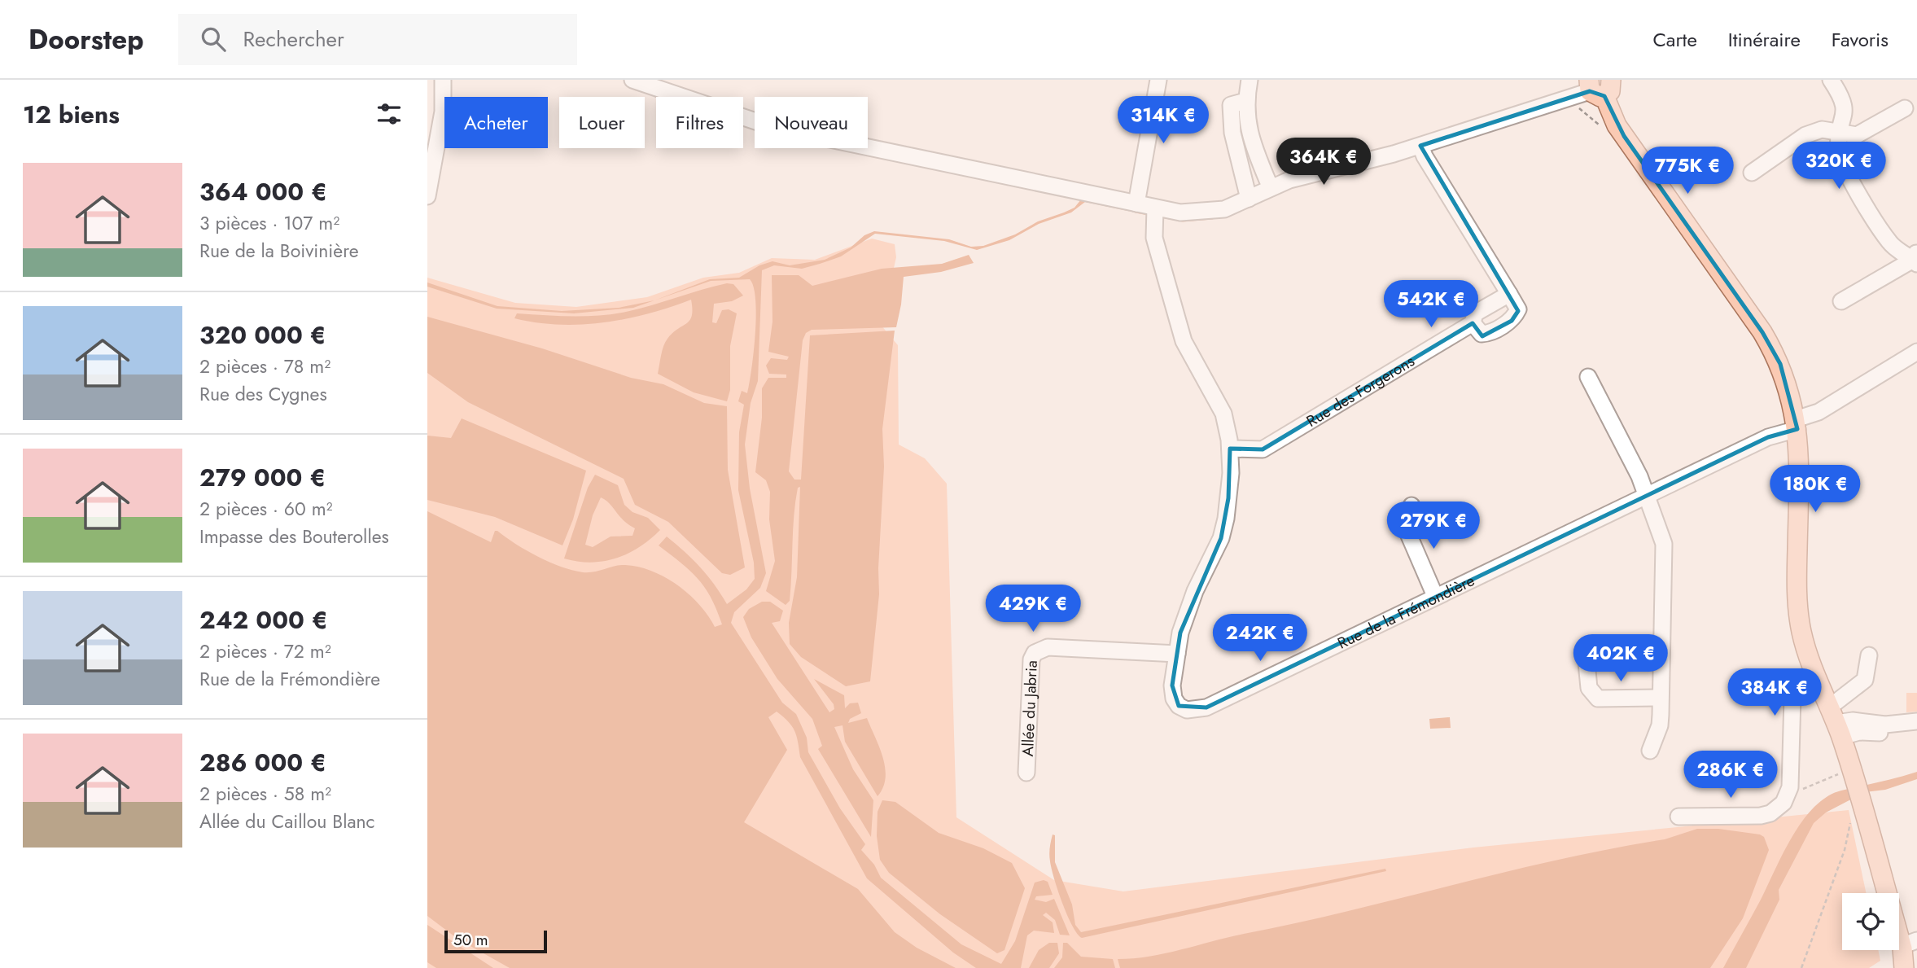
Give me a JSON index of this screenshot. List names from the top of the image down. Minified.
{"streets":{"street":["Rue des Forgerons","Rue de la Frémondière","Allée du Jabria"]},"crossings":[["Rue des Forgerons","Rue de la Frémondière"],["Rue de la Frémondière","Allée du Jabria"]],"scale_bar":"50 m","page":{"header":"Doorstep","search":"Rechercher","nav":["Carte","Itinéraire","Favoris"],"heading":"12 biens","price":["314K €","364K €","320K €","775K €","542K €","180K €","279K €","429K €","242K €","402K €","384K €","286K €"],"chip":["Acheter","Louer","Filtres","Nouveau"],"list":[{"name":"364 000 €","note":"3 pièces · 107 m² · Rue de la Boivinière"},{"name":"320 000 €","note":"2 pièces · 78 m² · Rue des Cygnes"},{"name":"279 000 €","note":"2 pièces · 60 m² · Impasse des Bouterolles"},{"name":"242 000 €","note":"2 pièces · 72 m² · Rue de la Frémondière"},{"name":"286 000 €","note":"2 pièces · 58 m² · Allée du Caillou Blanc"}],"scale":"50 m"}}
